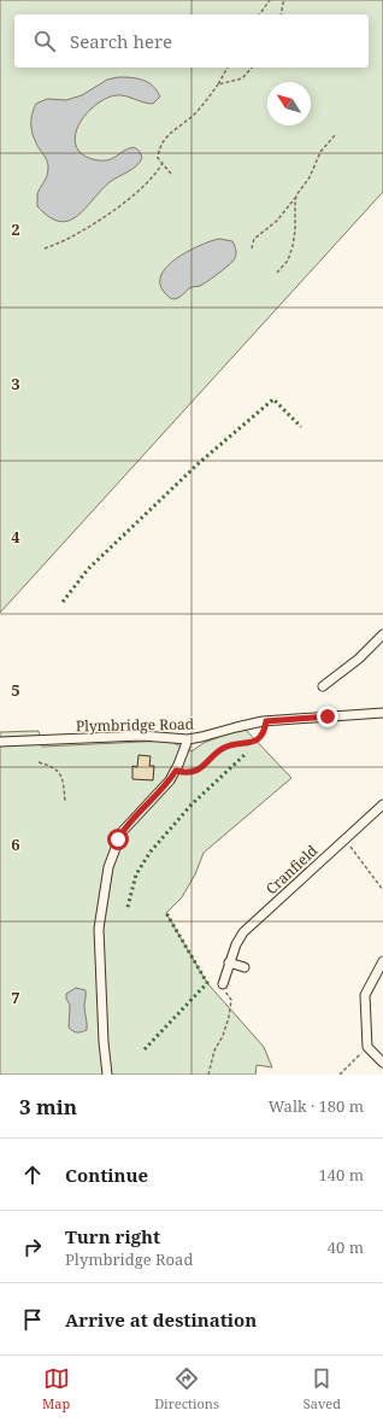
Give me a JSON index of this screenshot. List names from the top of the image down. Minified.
{"streets":{"street":["Plymbridge Road","Cranfield"]},"north":"top left","page":{"search":"Search here","heading":["3 min","Walk · 180 m"],"list":[["Continue","140 m"],["Turn right","Plymbridge Road","40 m"],"Arrive at destination"],"nav":["Map","Directions","Saved"]},"grid":{"rows":["2","3","4","5","6","7"]}}
